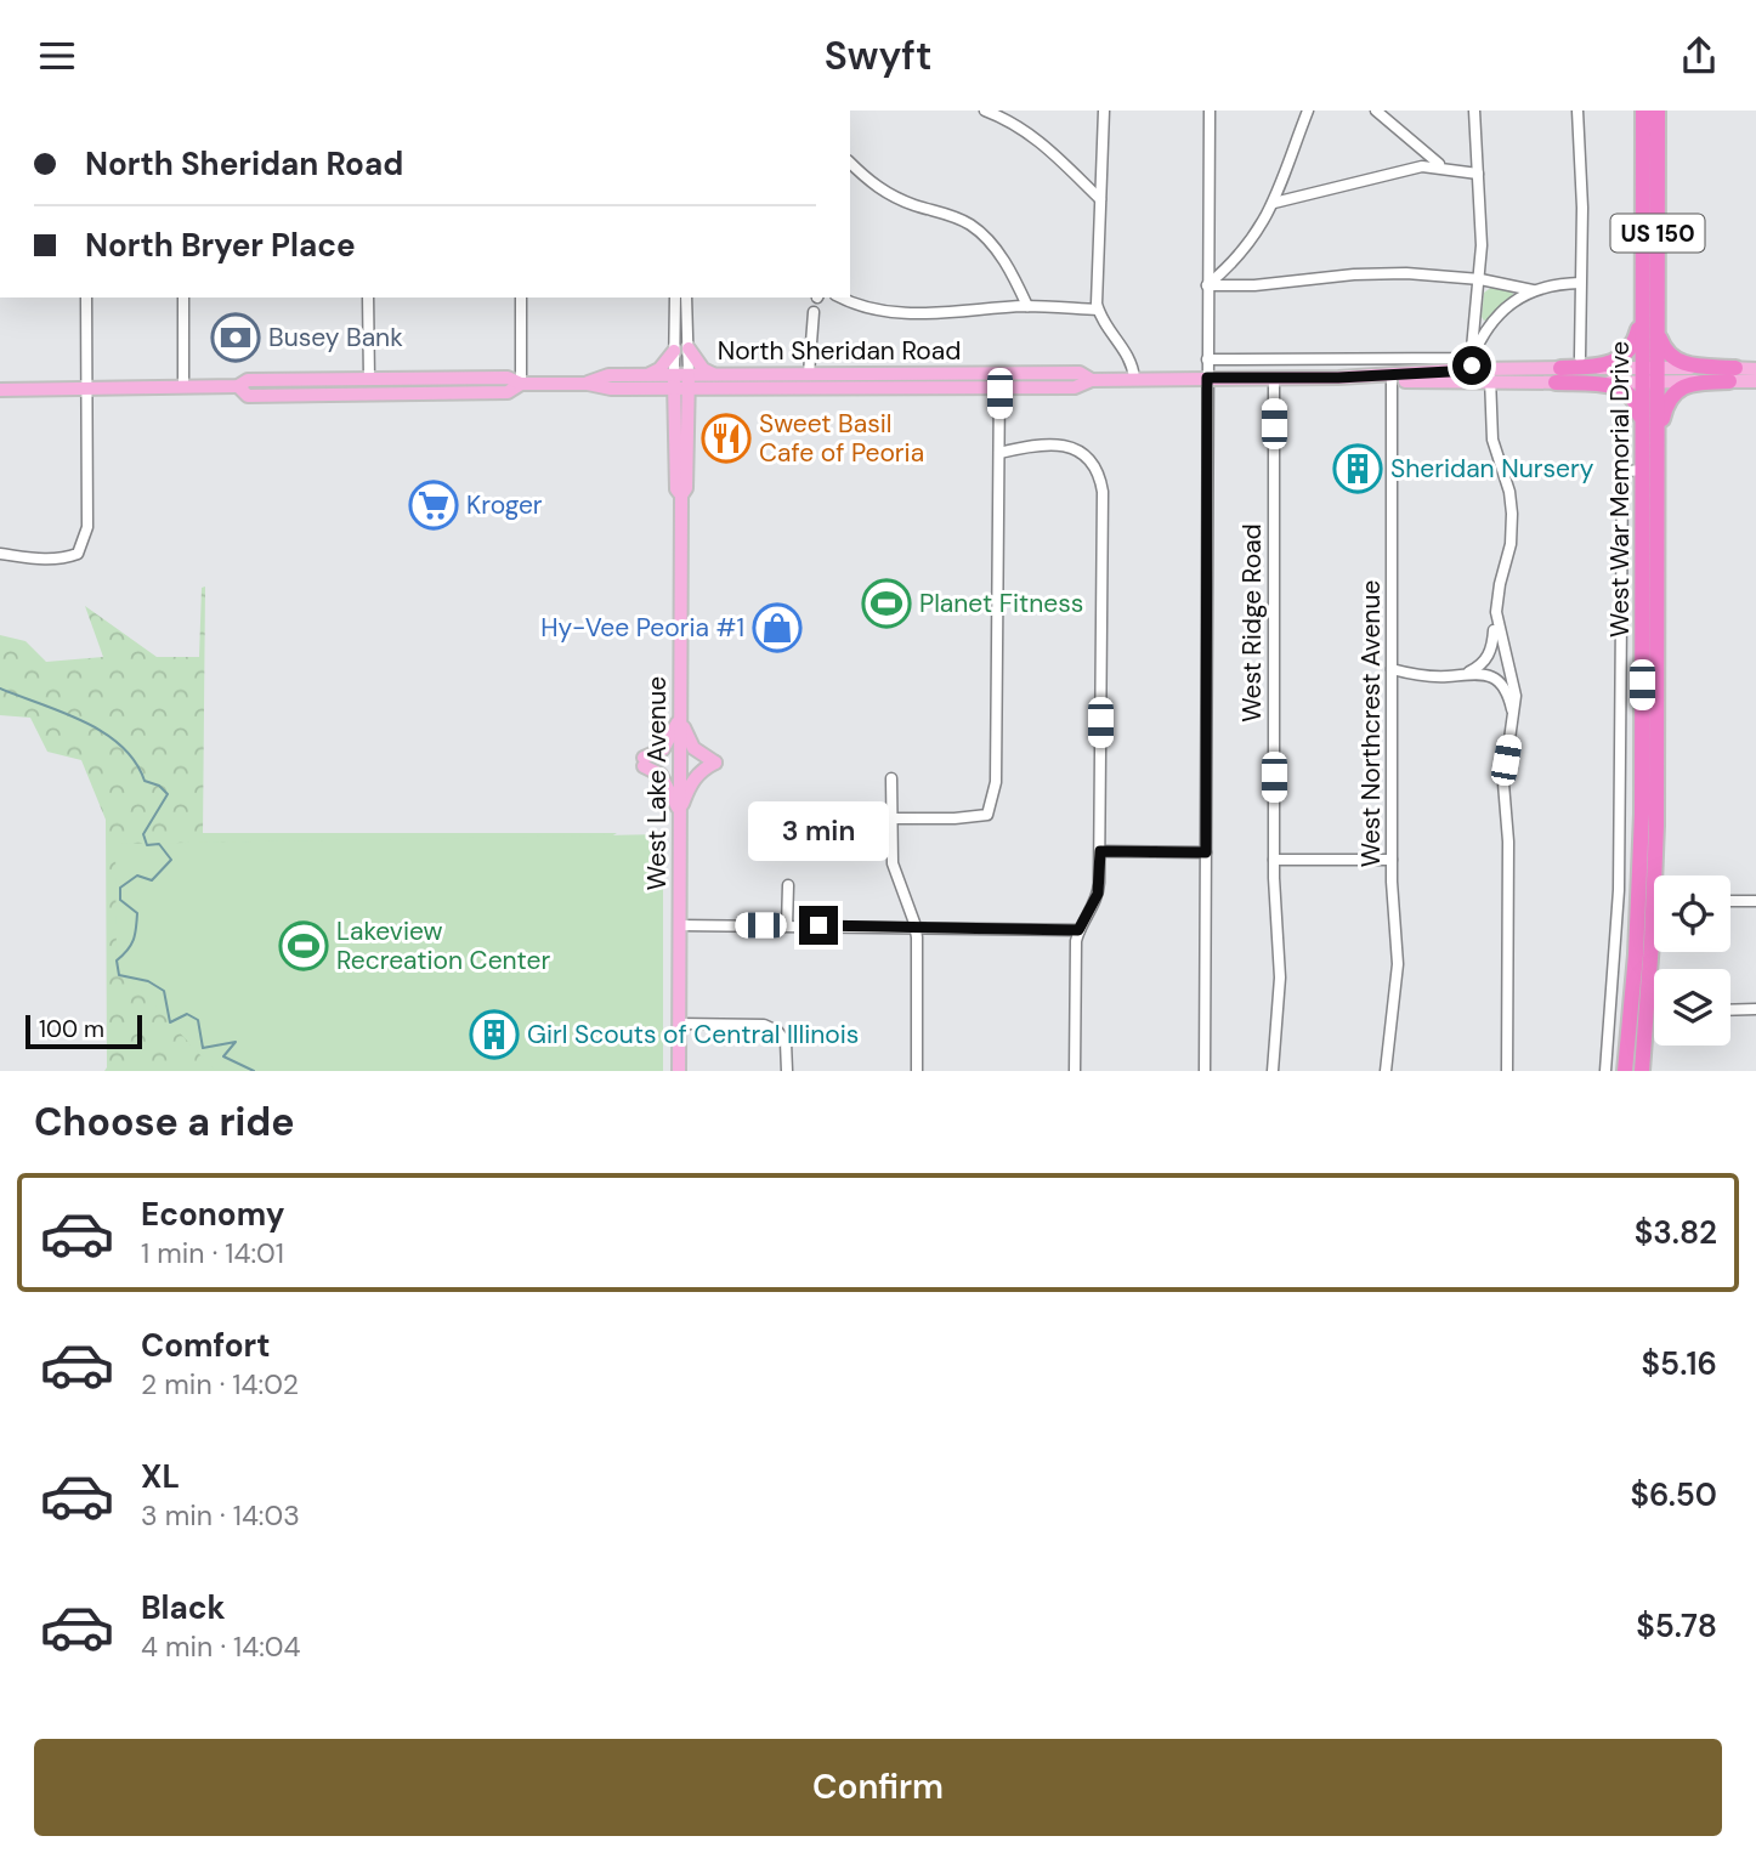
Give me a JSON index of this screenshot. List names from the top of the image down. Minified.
{"streets":{"highway":["US 150","West War Memorial Drive"],"main road":["North Sheridan Road","West Lake Avenue"],"street":["West Ridge Road","West Northcrest Avenue"]},"crossings":[["North Sheridan Road","West War Memorial Drive"],["North Sheridan Road","West Ridge Road"],["North Sheridan Road","West Northcrest Avenue"],["North Sheridan Road","West Lake Avenue"]],"places":{"bank":["Busey Bank"],"restaurant":["Sweet Basil Cafe of Peoria"],"building":["Sheridan Nursery","Girl Scouts of Central Illinois"],"supermarket":["Kroger"],"sports":["Planet Fitness","Lakeview Recreation Center"],"shop":["Hy-Vee Peoria #1"]},"scale_bar":"100 m","page":{"header":"Swyft","banner":["North Sheridan Road","North Bryer Place"],"bubble":"3 min","scale":"100 m","heading":"Choose a ride","list":[{"name":"Economy","note":"1 min · 14:01","value":"$3.82"},{"name":"Comfort","note":"2 min · 14:02","value":"$5.16"},{"name":"XL","note":"3 min · 14:03","value":"$6.50"},{"name":"Black","note":"4 min · 14:04","value":"$5.78"}],"buttons":"Confirm"}}
